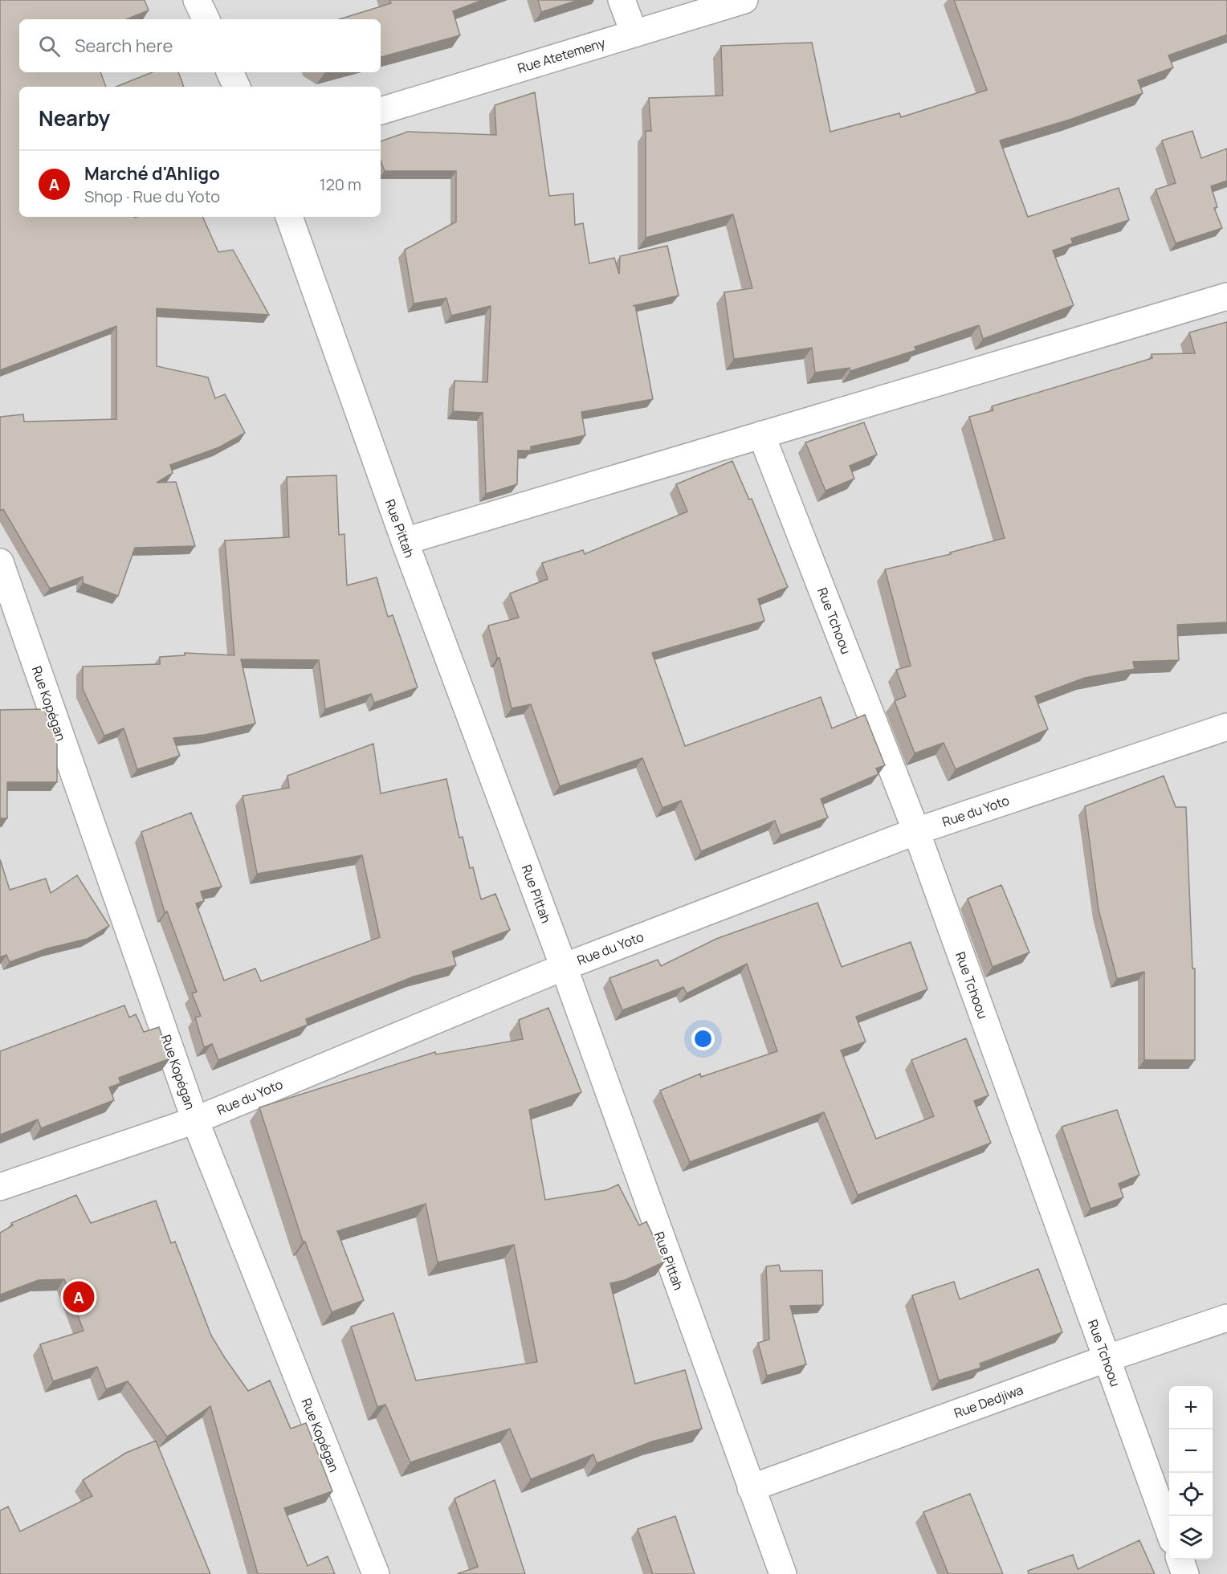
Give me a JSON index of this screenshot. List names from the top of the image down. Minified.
{"streets":{"street":["Rue Atetemeny","Rue Pittah","Rue Tchoou","Rue Kopégan","Rue du Yoto","Rue Dedjiwa"]},"crossings":[["Rue Pittah","Rue du Yoto"],["Rue Pittah","Rue Dedjiwa"],["Rue Tchoou","Rue du Yoto"],["Rue Tchoou","Rue Dedjiwa"],["Rue Kopégan","Rue du Yoto"]],"page":{"search":"Search here","heading":"Nearby","list":[{"mark":"A","name":"Marché d'Ahligo","note":"Shop · Rue du Yoto","value":"120 m"}],"pins":"A","map_buttons":["+","−"]}}
